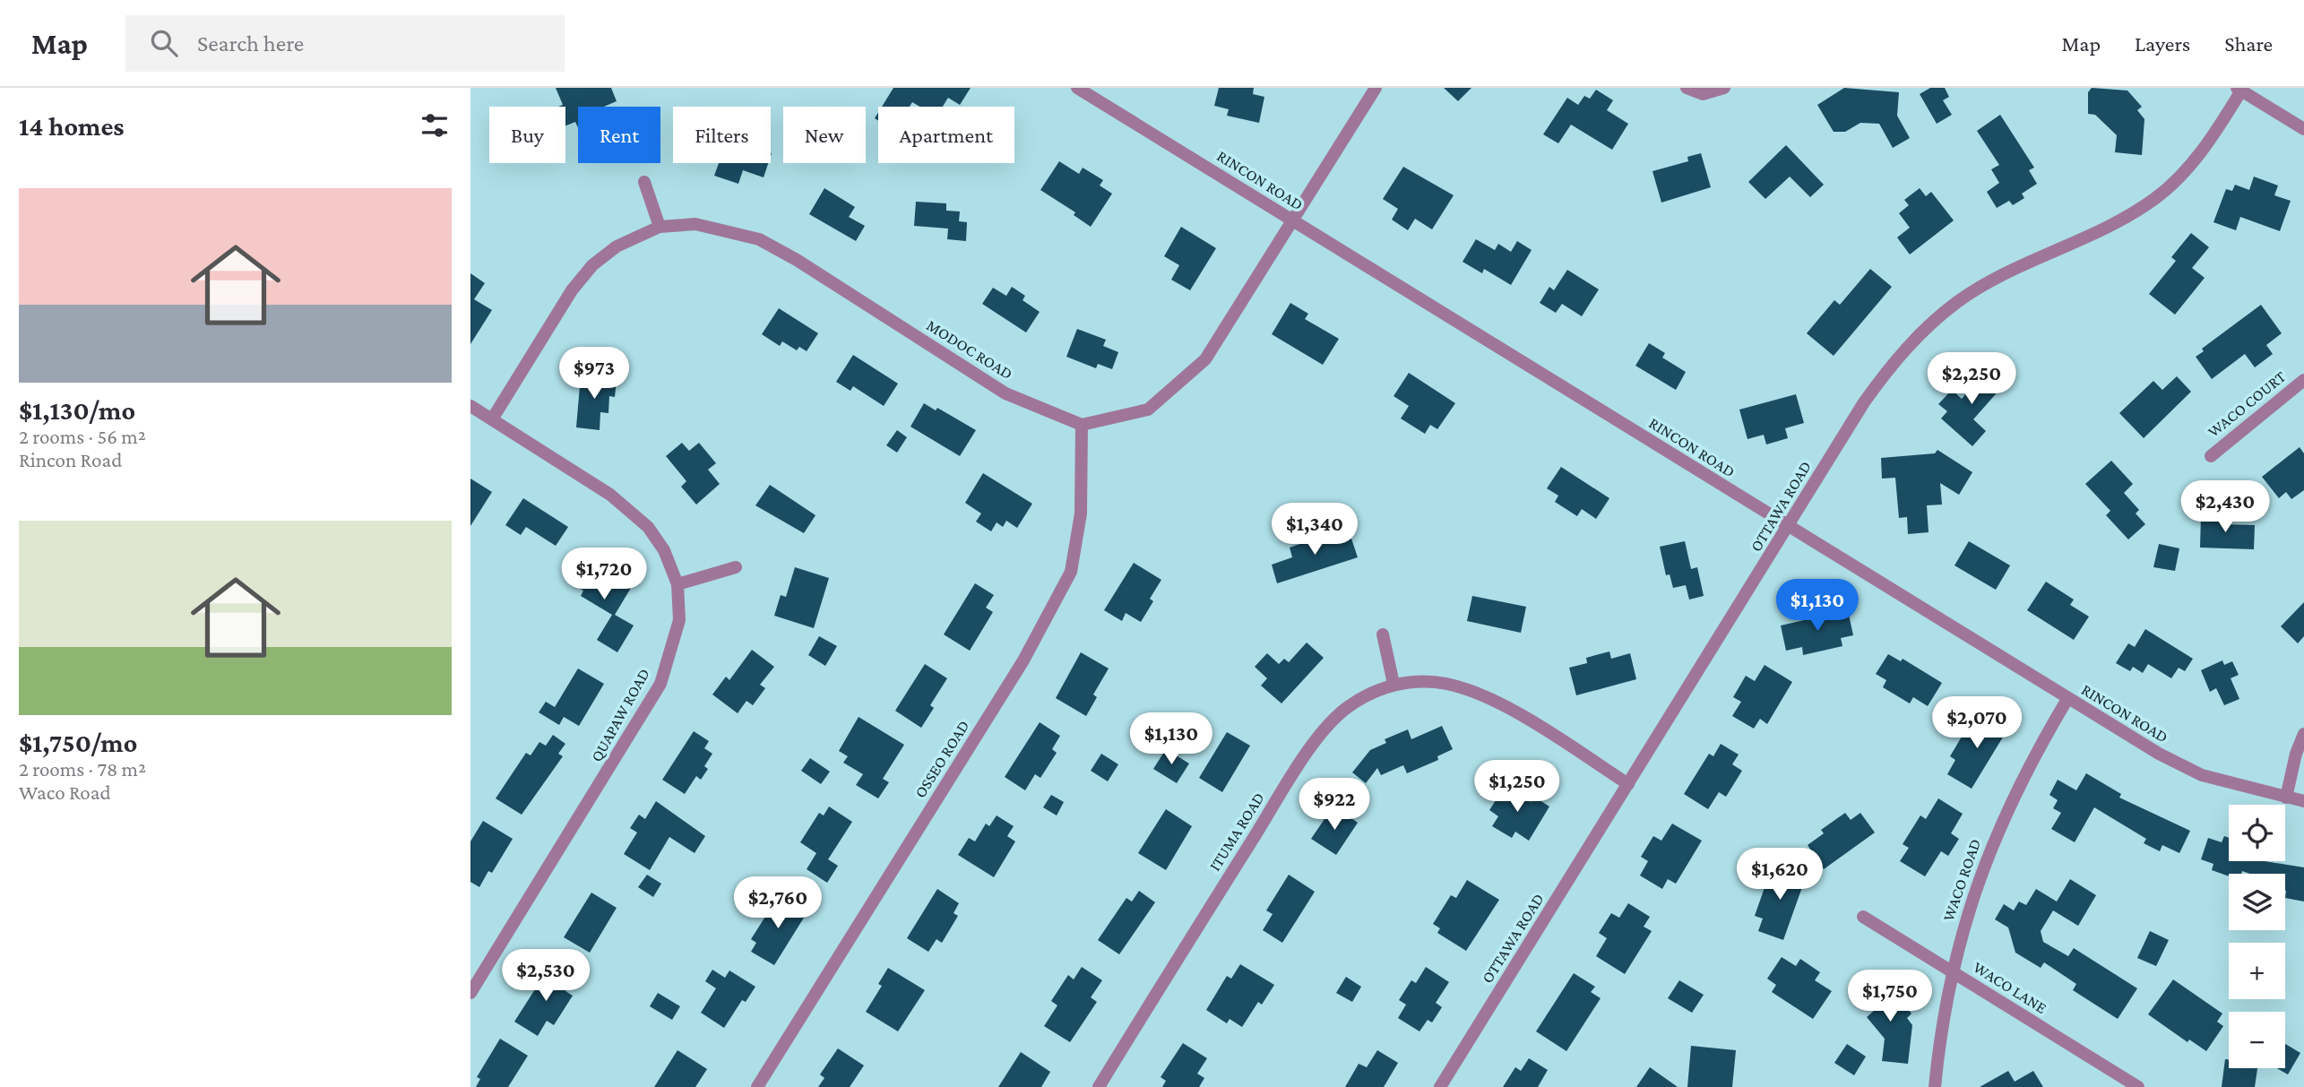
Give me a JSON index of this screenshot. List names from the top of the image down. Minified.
{"streets":{"street":["RINCON ROAD","MODOC ROAD","WACO COURT","OTTAWA ROAD","QUAPAW ROAD","OSSEO ROAD","ITUMA ROAD","WACO ROAD","WACO LANE"]},"crossings":[["RINCON ROAD","OTTAWA ROAD"],["RINCON ROAD","WACO ROAD"],["MODOC ROAD","QUAPAW ROAD"],["MODOC ROAD","OSSEO ROAD"],["OTTAWA ROAD","ITUMA ROAD"],["WACO ROAD","WACO LANE"]],"page":{"header":"Map","search":"Search here","nav":["Map","Layers","Share"],"heading":"14 homes","chip":["Buy","Rent","Filters","New","Apartment"],"list":[{"name":"$1,130/mo","note":"2 rooms · 56 m² · Rincon Road"},{"name":"$1,750/mo","note":"2 rooms · 78 m² · Waco Road"}],"price":["$973","$2,250","$2,430","$1,340","$1,720","$1,130","$2,070","$1,130","$1,250","$922","$1,620","$2,760","$2,530","$1,750"],"map_buttons":["+","−"]}}
